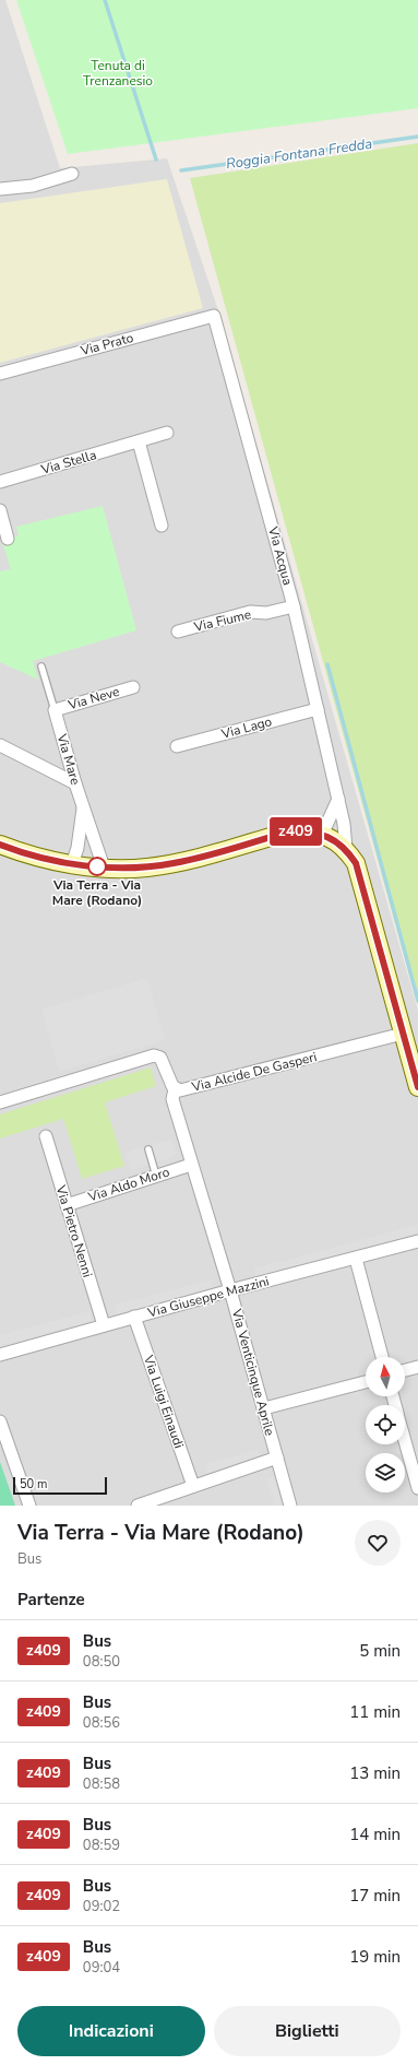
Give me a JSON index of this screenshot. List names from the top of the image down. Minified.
{"streets":{"street":["Via Prato","Via Stella","Via Acqua","Via Fiume","Via Neve","Via Lago","Via Mare","Via Alcide De Gasperi","Via Aldo Moro","Via Pietro Nenni","Via Giuseppe Mazzini","Via Venticinque Aprile","Via Luigi Einaudi"]},"crossings":[["Via Prato","Via Acqua"],["Via Acqua","Via Fiume"],["Via Acqua","Via Lago"],["Via Neve","Via Mare"],["Via Alcide De Gasperi","Via Venticinque Aprile"],["Via Aldo Moro","Via Pietro Nenni"],["Via Aldo Moro","Via Venticinque Aprile"],["Via Pietro Nenni","Via Giuseppe Mazzini"],["Via Giuseppe Mazzini","Via Venticinque Aprile"],["Via Giuseppe Mazzini","Via Luigi Einaudi"]],"water":["Roggia Fontana Fredda"],"parks":["Tenuta di Trenzanesio"],"places":["Via Terra - Via Mare (Rodano)"],"lines":["bus line z409"],"scale_bar":"50 m","north":"top","page":{"on_map":"z409","scale":"50 m","heading":[["Via Terra - Via Mare (Rodano)","Bus"],"Partenze"],"list":[{"mark":"z409","name":"Bus","note":"08:50","value":"5 min"},{"mark":"z409","name":"Bus","note":"08:56","value":"11 min"},{"mark":"z409","name":"Bus","note":"08:58","value":"13 min"},{"mark":"z409","name":"Bus","note":"08:59","value":"14 min"},{"mark":"z409","name":"Bus","note":"09:02","value":"17 min"},{"mark":"z409","name":"Bus","note":"09:04","value":"19 min"}],"buttons":["Indicazioni","Biglietti"]}}
